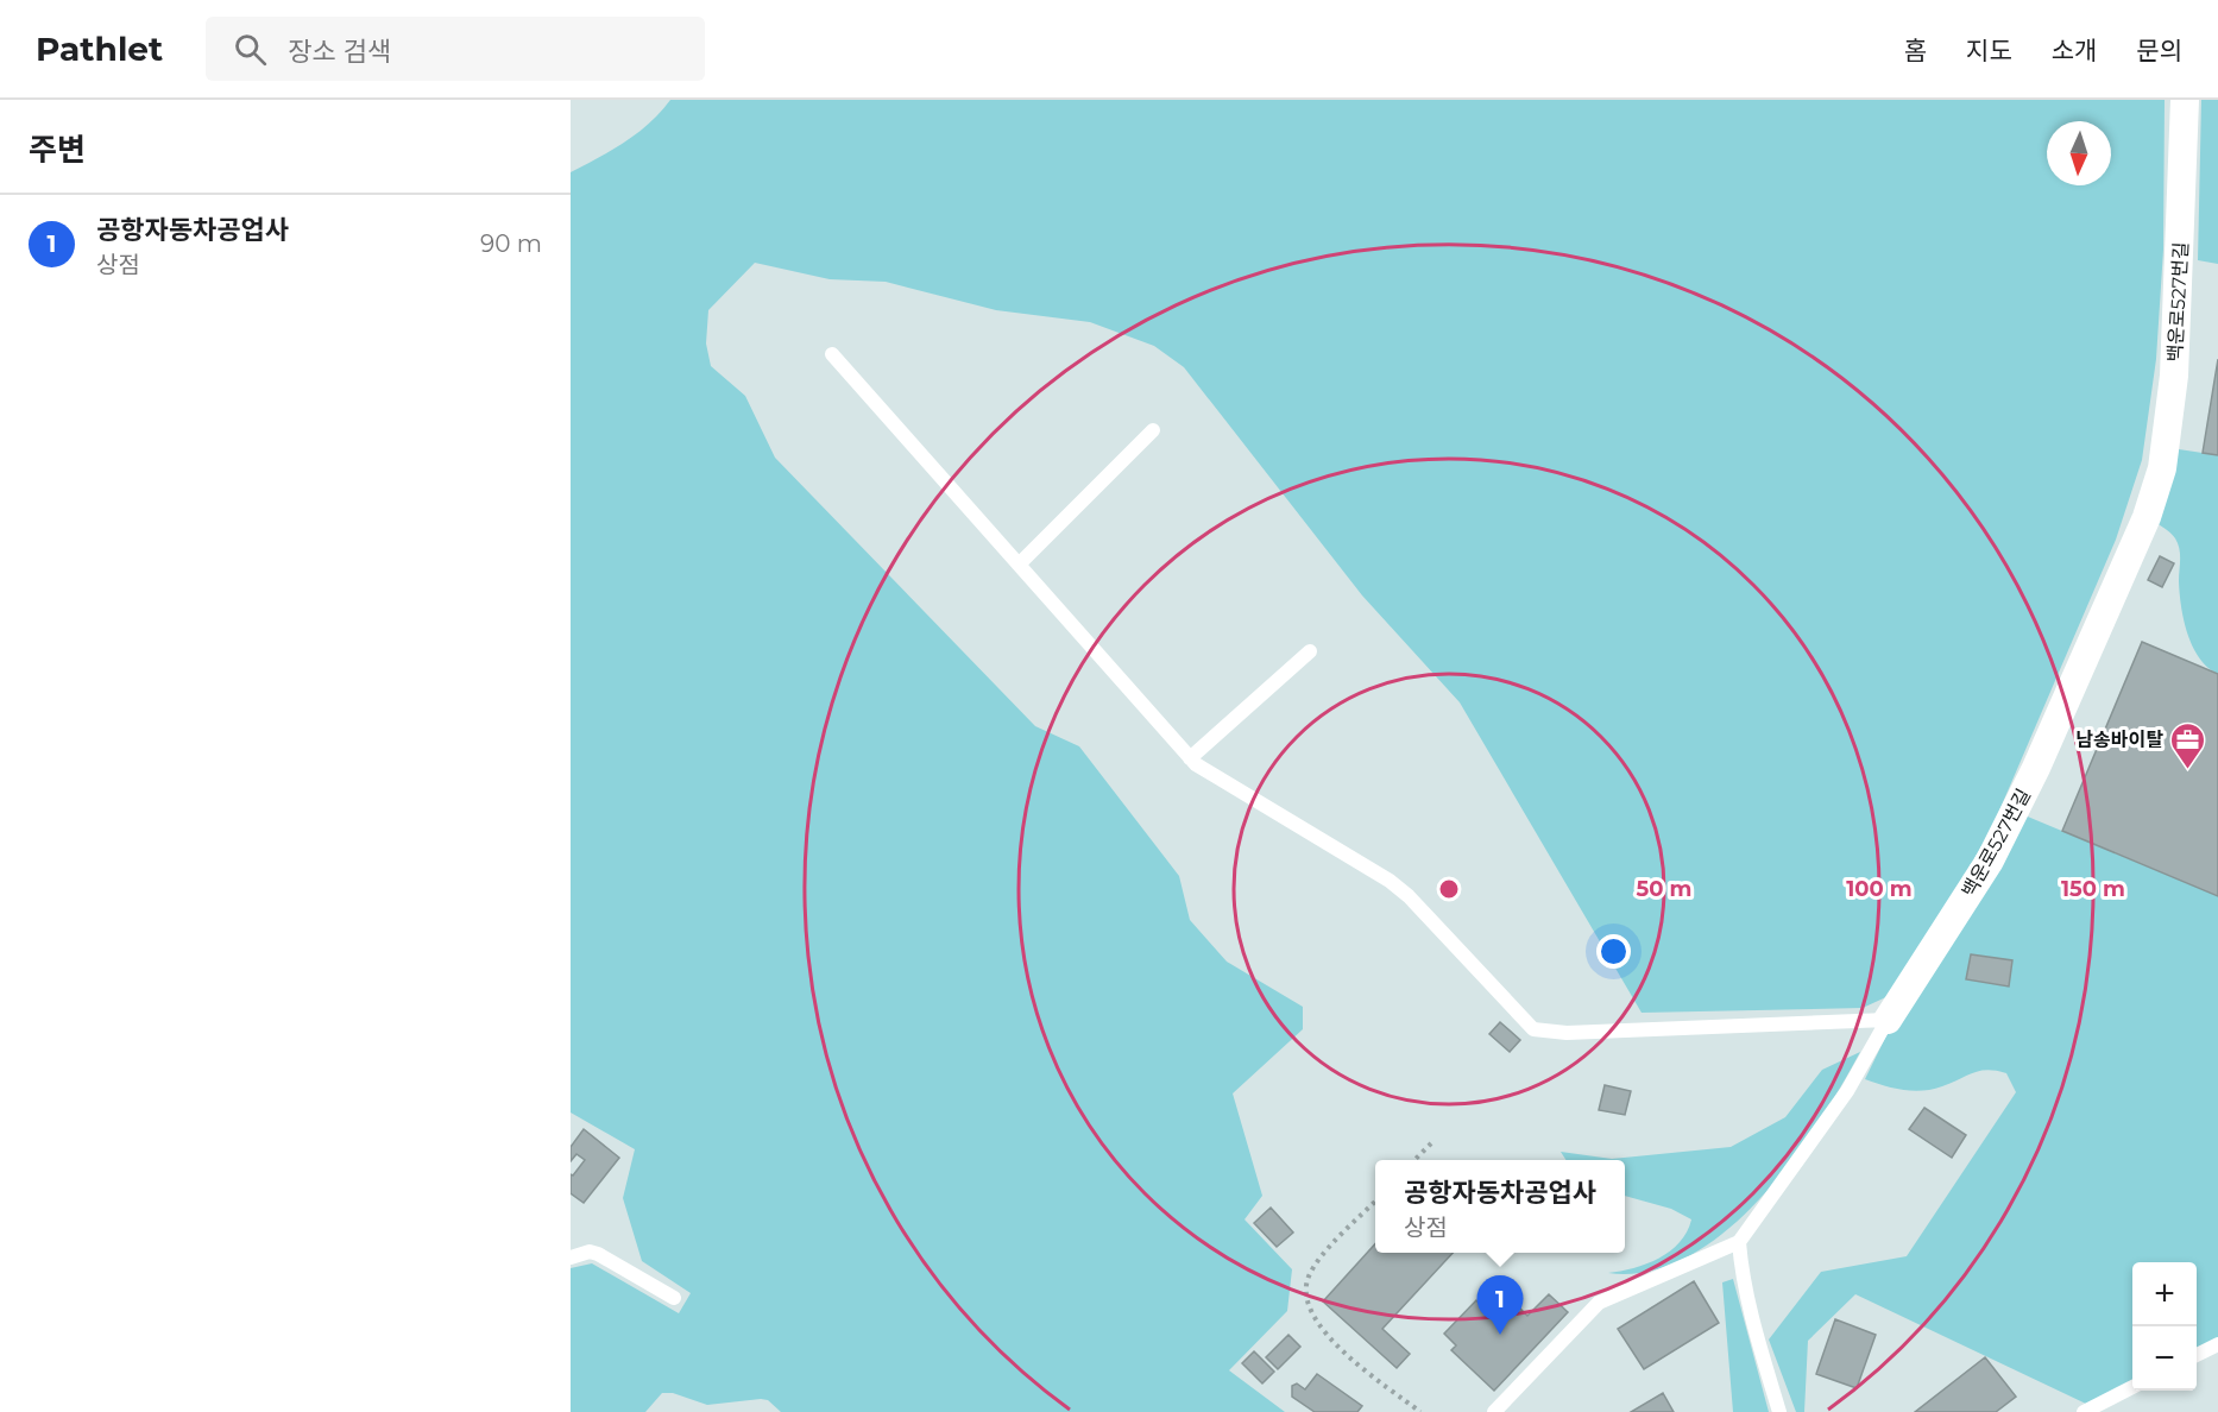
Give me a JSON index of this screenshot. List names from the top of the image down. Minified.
{"streets":{"street":["백운로527번길"]},"places":{"office":["남송바이탈"]},"north":"bottom","page":{"header":"Pathlet","search":"장소 검색","nav":["홈","지도","소개","문의"],"heading":"주변","list":[{"mark":"1","name":"공항자동차공업사","note":"상점","value":"90 m"}],"popup":["공항자동차공업사","상점"],"map_buttons":["+","−"],"pins":"1"},"rings":["50 m","100 m","150 m"]}
